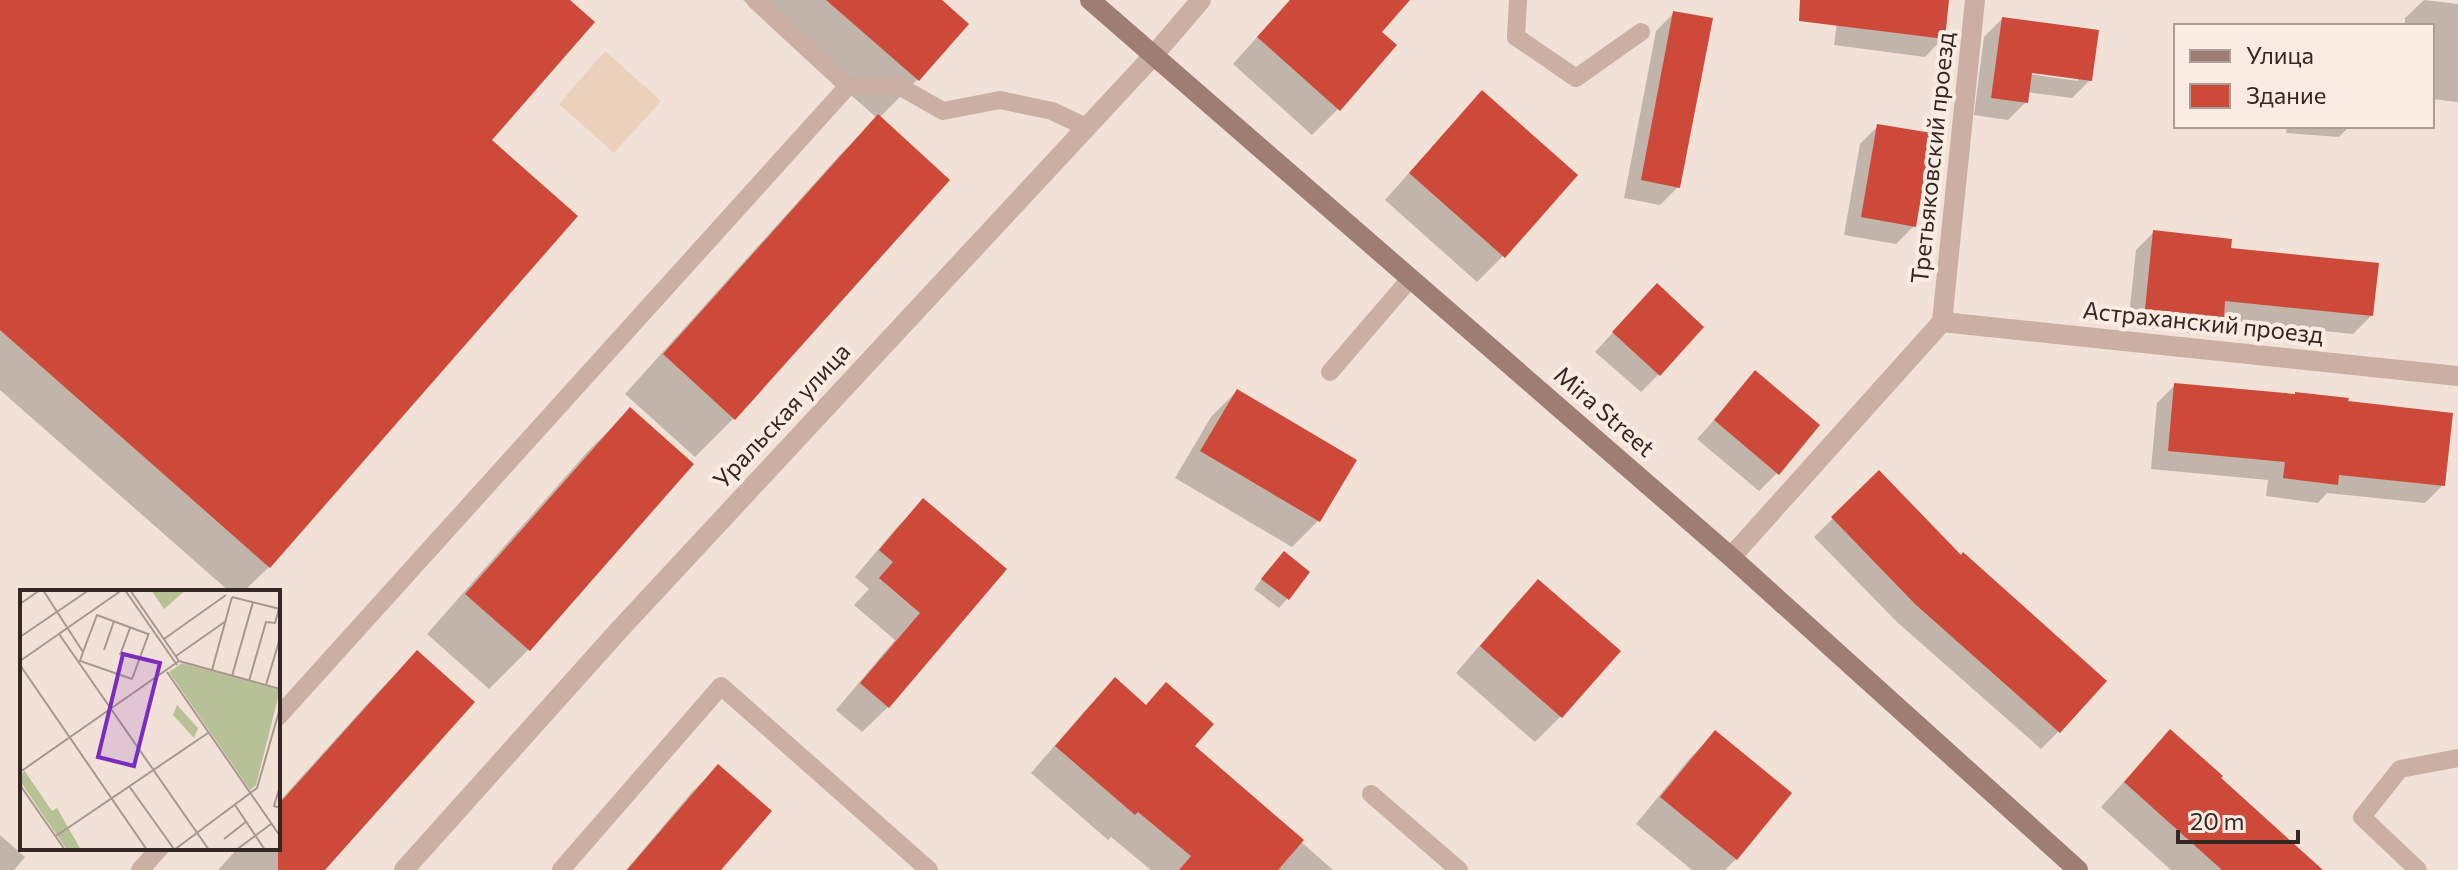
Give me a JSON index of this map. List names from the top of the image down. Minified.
{"streets":{"street":["Третьяковский проезд","Астраханский проезд","Mira Street","Уральская улица"]},"crossings":[["Третьяковский проезд","Астраханский проезд"],["Mira Street","Уральская улица"]],"legend":["Улица","Здание"],"scale_bar":"20 m"}
